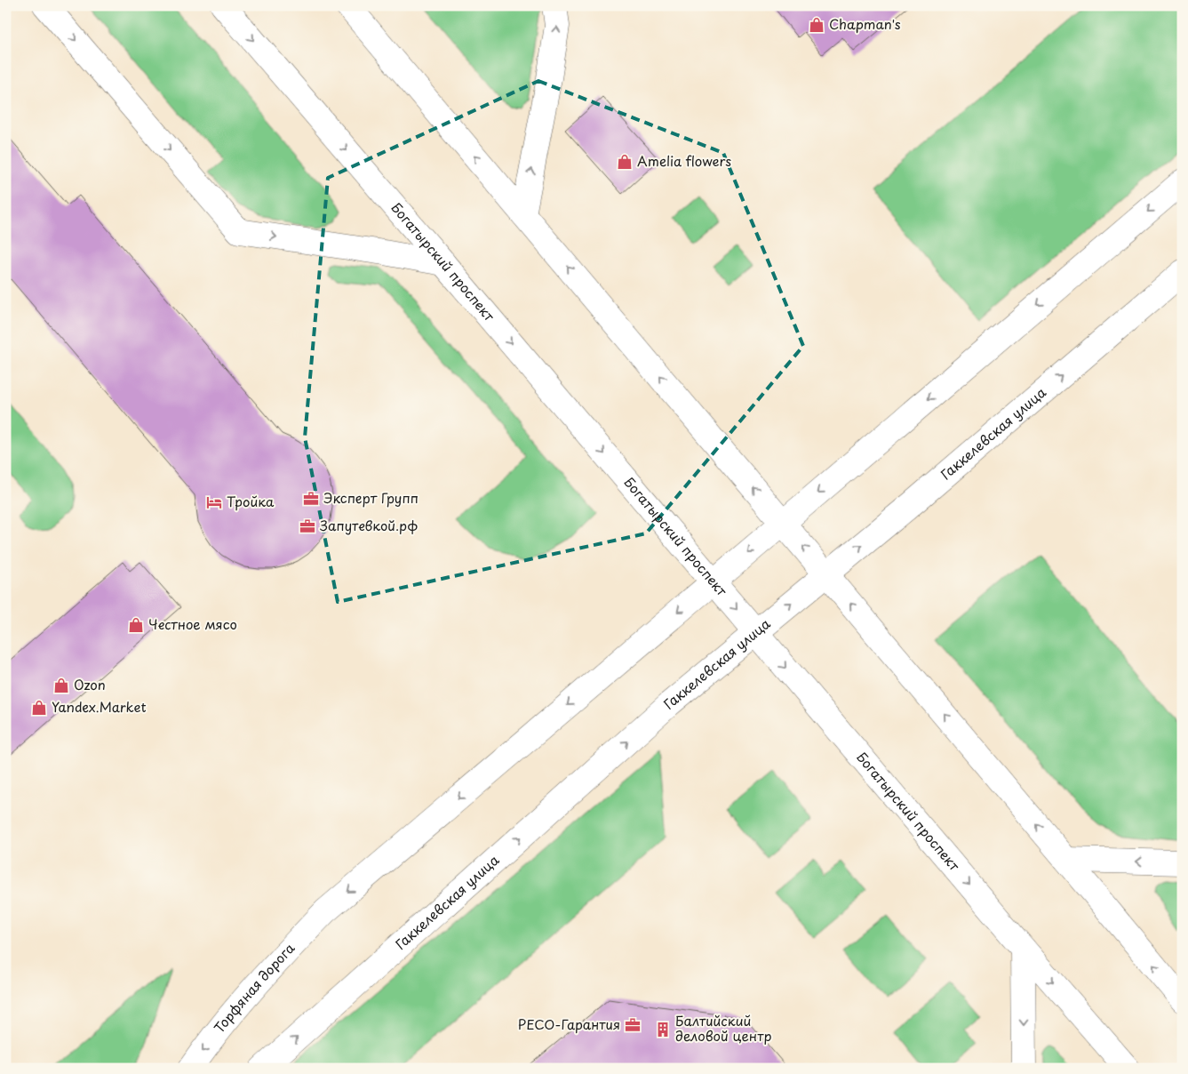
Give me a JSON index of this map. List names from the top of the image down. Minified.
{"streets":{"main road":["Богатырский проспект","Гаккелевская улица","Торфяная дорога"]},"crossings":[["Богатырский проспект","Гаккелевская улица"],["Богатырский проспект","Торфяная дорога"]],"one_way":["Торфяная дорога"],"places":{"shop":["Chapman's","Amelia flowers","Честное мясо","Ozon","Yandex.Market"],"office":["Эксперт Групп","Запутевкой.рф","РЕСО-Гарантия"],"hotel":["Тройка"],"building":["Балтийский деловой центр"]}}
